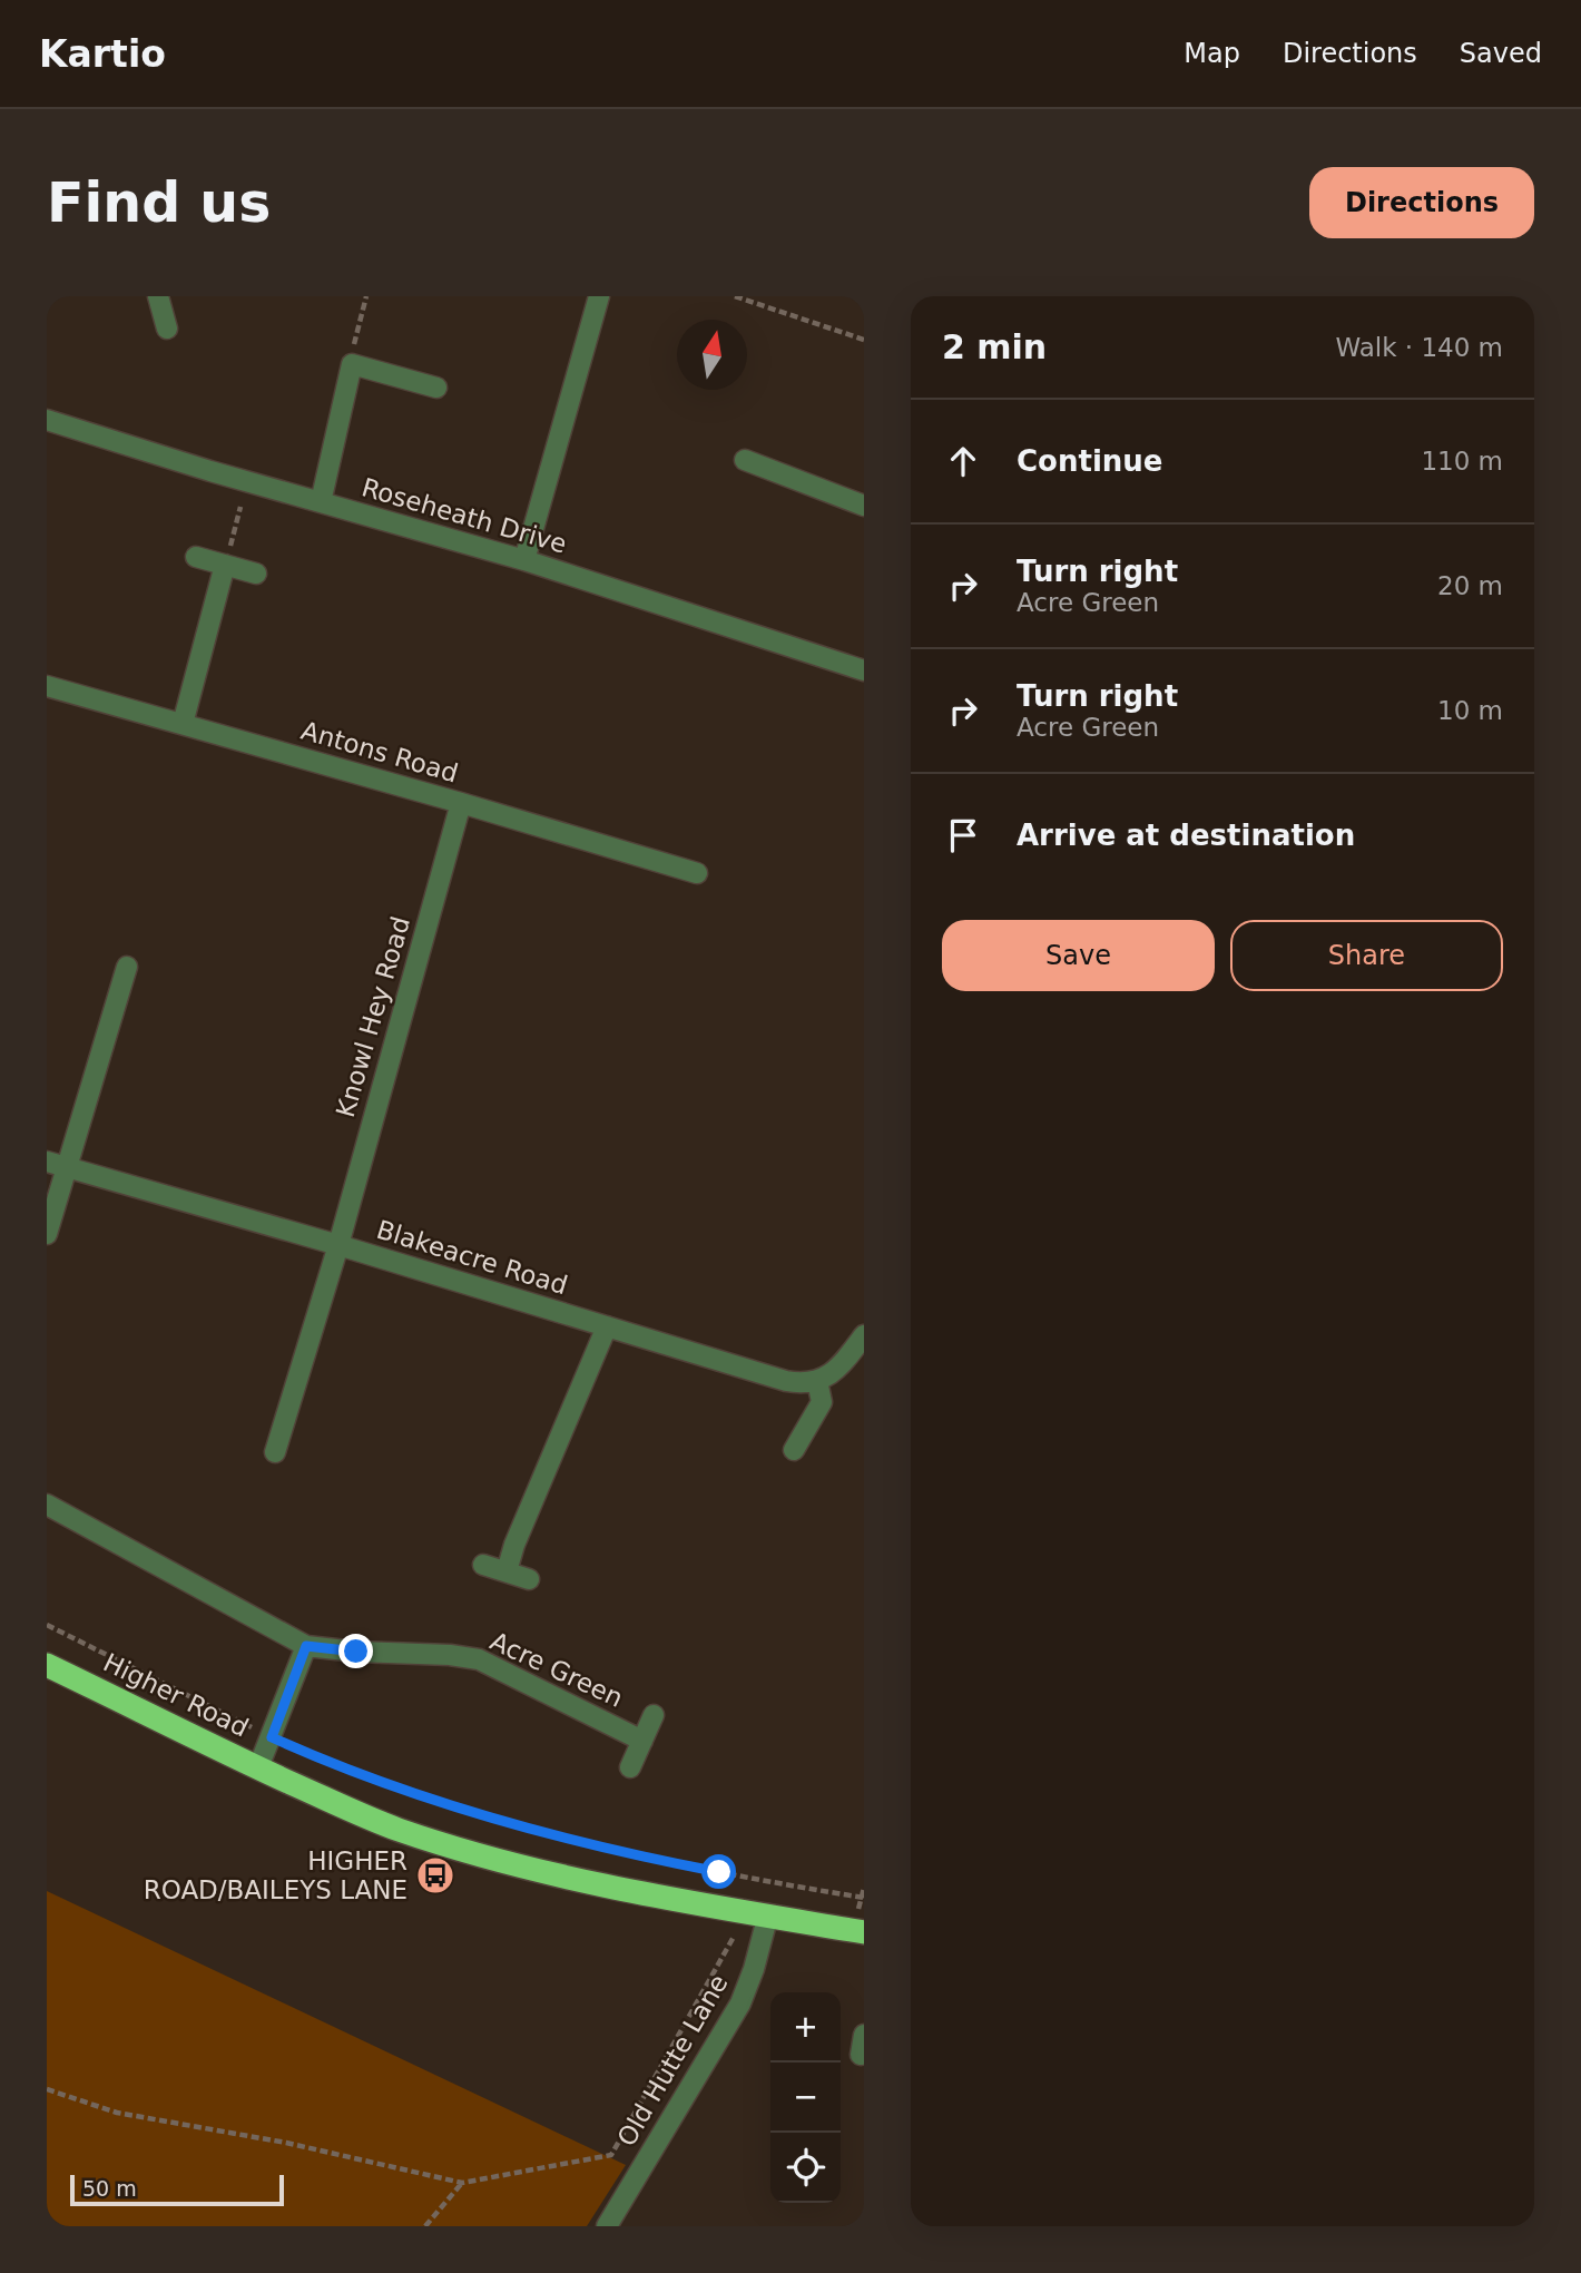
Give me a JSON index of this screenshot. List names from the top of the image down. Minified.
{"streets":{"highway":["Higher Road"],"street":["Roseheath Drive","Antons Road","Knowl Hey Road","Blakeacre Road","Acre Green","Old Hutte Lane"]},"crossings":[["Antons Road","Knowl Hey Road"],["Knowl Hey Road","Blakeacre Road"],["Higher Road","Old Hutte Lane"]],"places":{"bus stop":["HIGHER ROAD/BAILEYS LANE"]},"scale_bar":"50 m","north":"top","page":{"header":"Kartio","nav":["Map","Directions","Saved"],"buttons":["Directions",["Save","Share"]],"title":"Find us","heading":["2 min","Walk · 140 m"],"list":[["Continue","110 m"],["Turn right","Acre Green","20 m"],["Turn right","Acre Green","10 m"],"Arrive at destination"],"map_buttons":["+","−"],"scale":"50 m"}}
